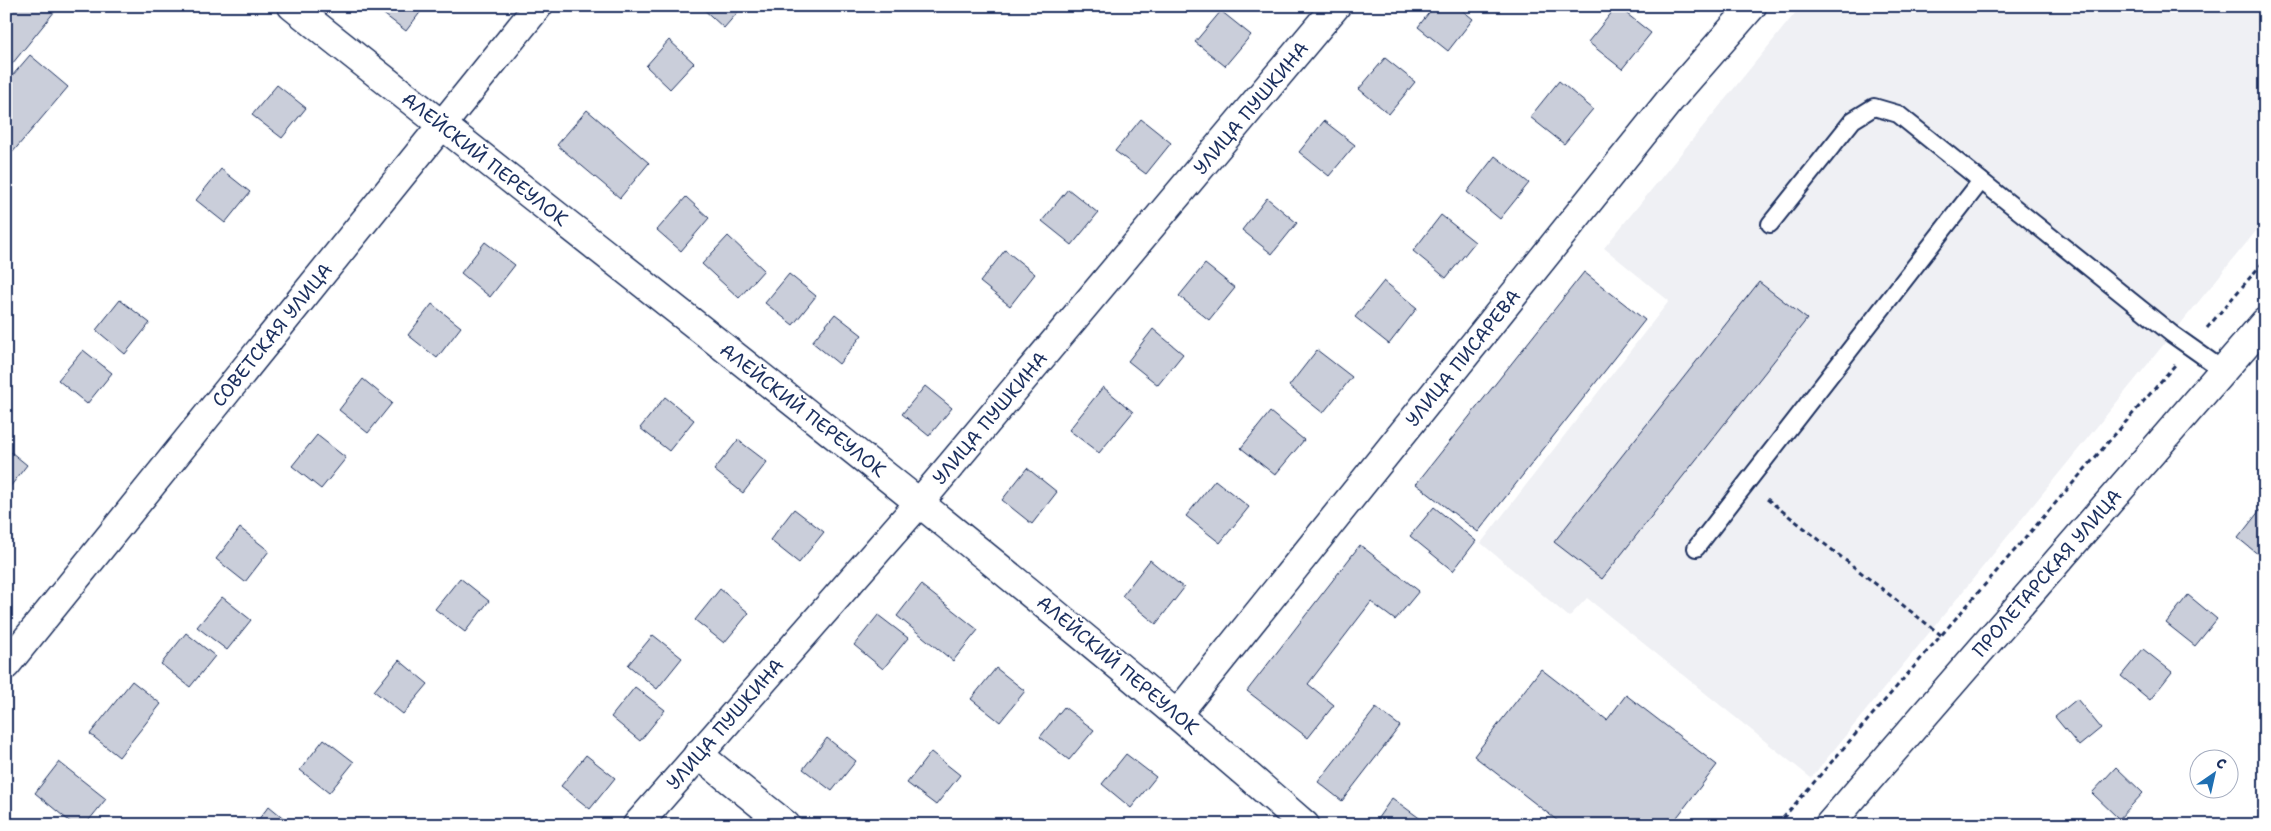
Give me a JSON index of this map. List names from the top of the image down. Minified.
{"streets":{"street":["УЛИЦА ПУШКИНА","АЛЕЙСКИЙ ПЕРЕУЛОК","СОВЕТСКАЯ УЛИЦА","УЛИЦА ПИСАРЕВА","ПРОЛЕТАРСКАЯ УЛИЦА"]},"crossings":[["УЛИЦА ПУШКИНА","АЛЕЙСКИЙ ПЕРЕУЛОК"],["АЛЕЙСКИЙ ПЕРЕУЛОК","СОВЕТСКАЯ УЛИЦА"],["АЛЕЙСКИЙ ПЕРЕУЛОК","УЛИЦА ПИСАРЕВА"]],"north":"top right"}
